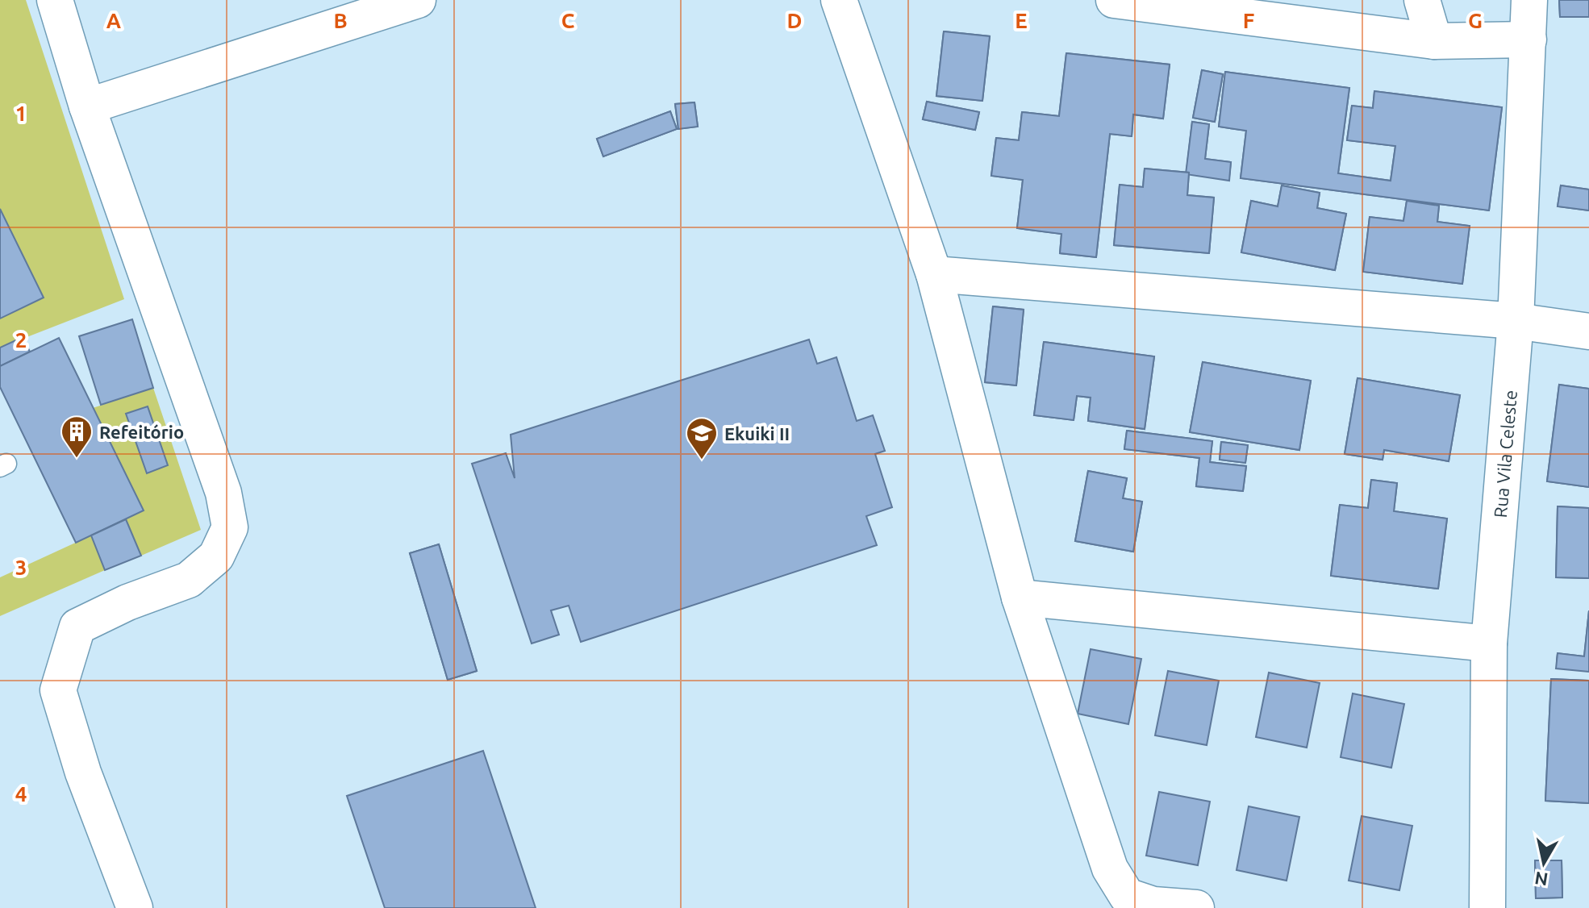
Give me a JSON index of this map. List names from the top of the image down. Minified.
{"streets":{"street":["Rua Vila Celeste"]},"places":{"building":["Refeitório"],"school or university":["Ekuiki II"]},"north":"bottom","grid":{"columns":["A","B","C","D","E","F","G"],"rows":["1","2","3","4"]}}
